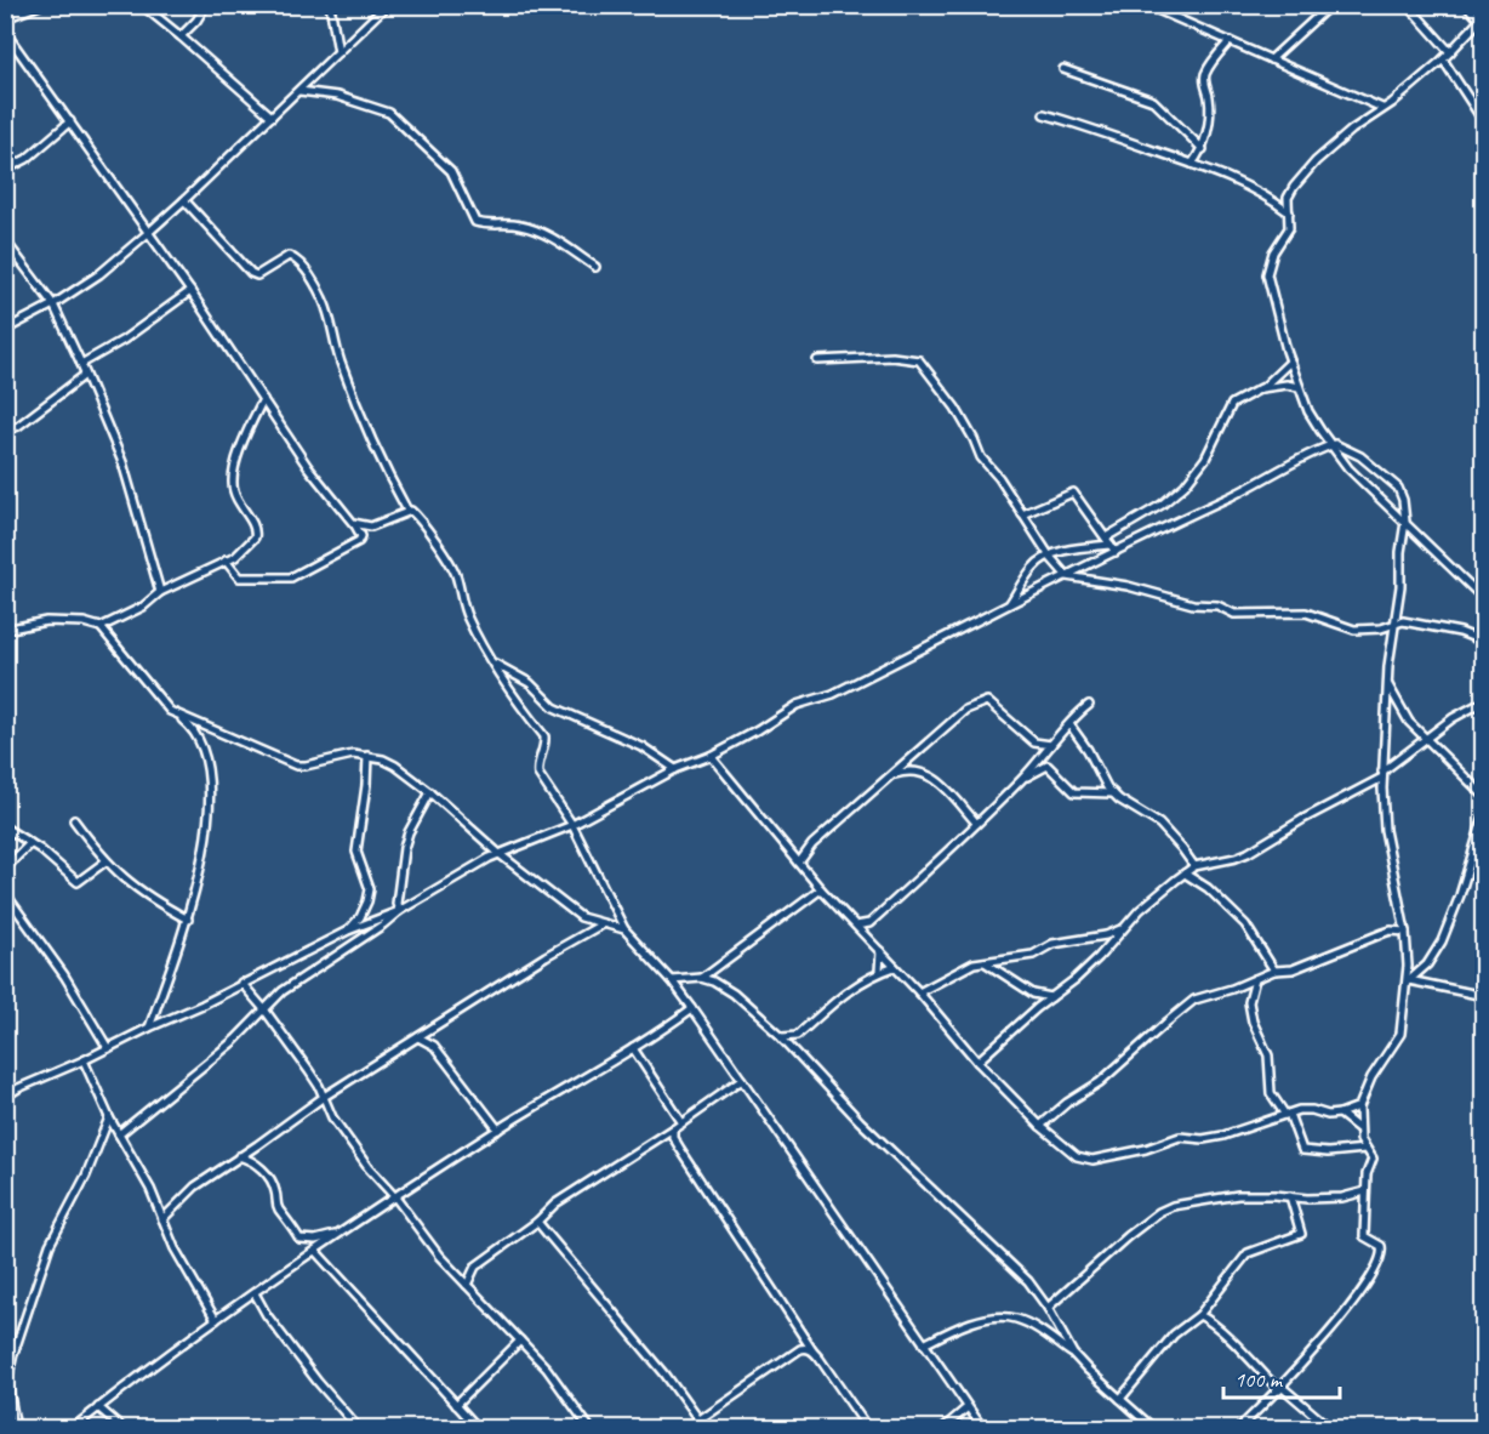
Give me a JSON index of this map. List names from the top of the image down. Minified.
{"scale_bar":"100 m"}
